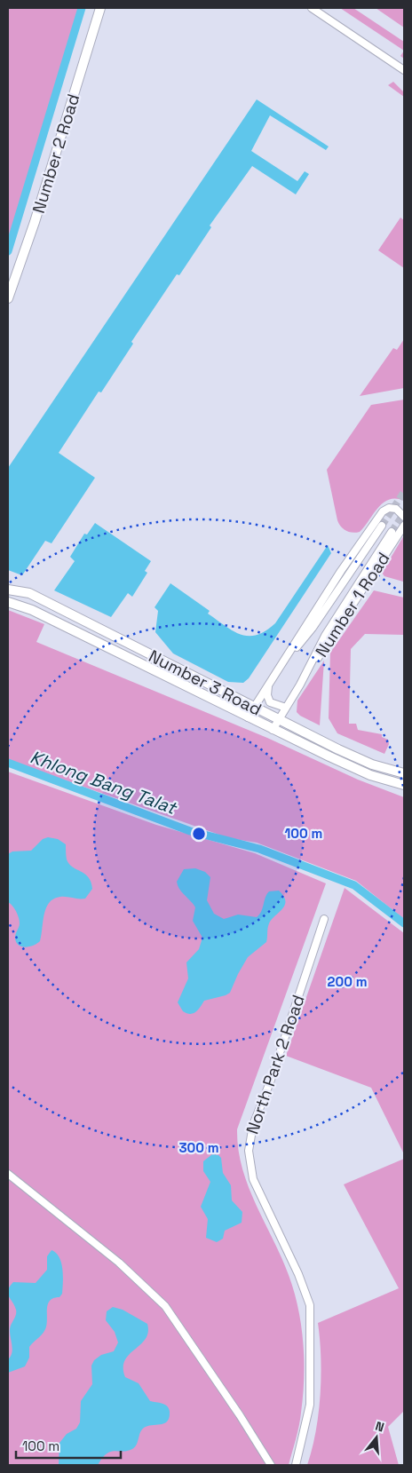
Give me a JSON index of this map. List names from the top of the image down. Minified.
{"streets":{"street":["Number 2 Road","Number 1 Road","Number 3 Road","North Park 2 Road"]},"crossings":[["Number 1 Road","Number 3 Road"]],"water":["Khlong Bang Talat"],"scale_bar":"100 m","north":"top","rings":["100 m","200 m","300 m"]}
